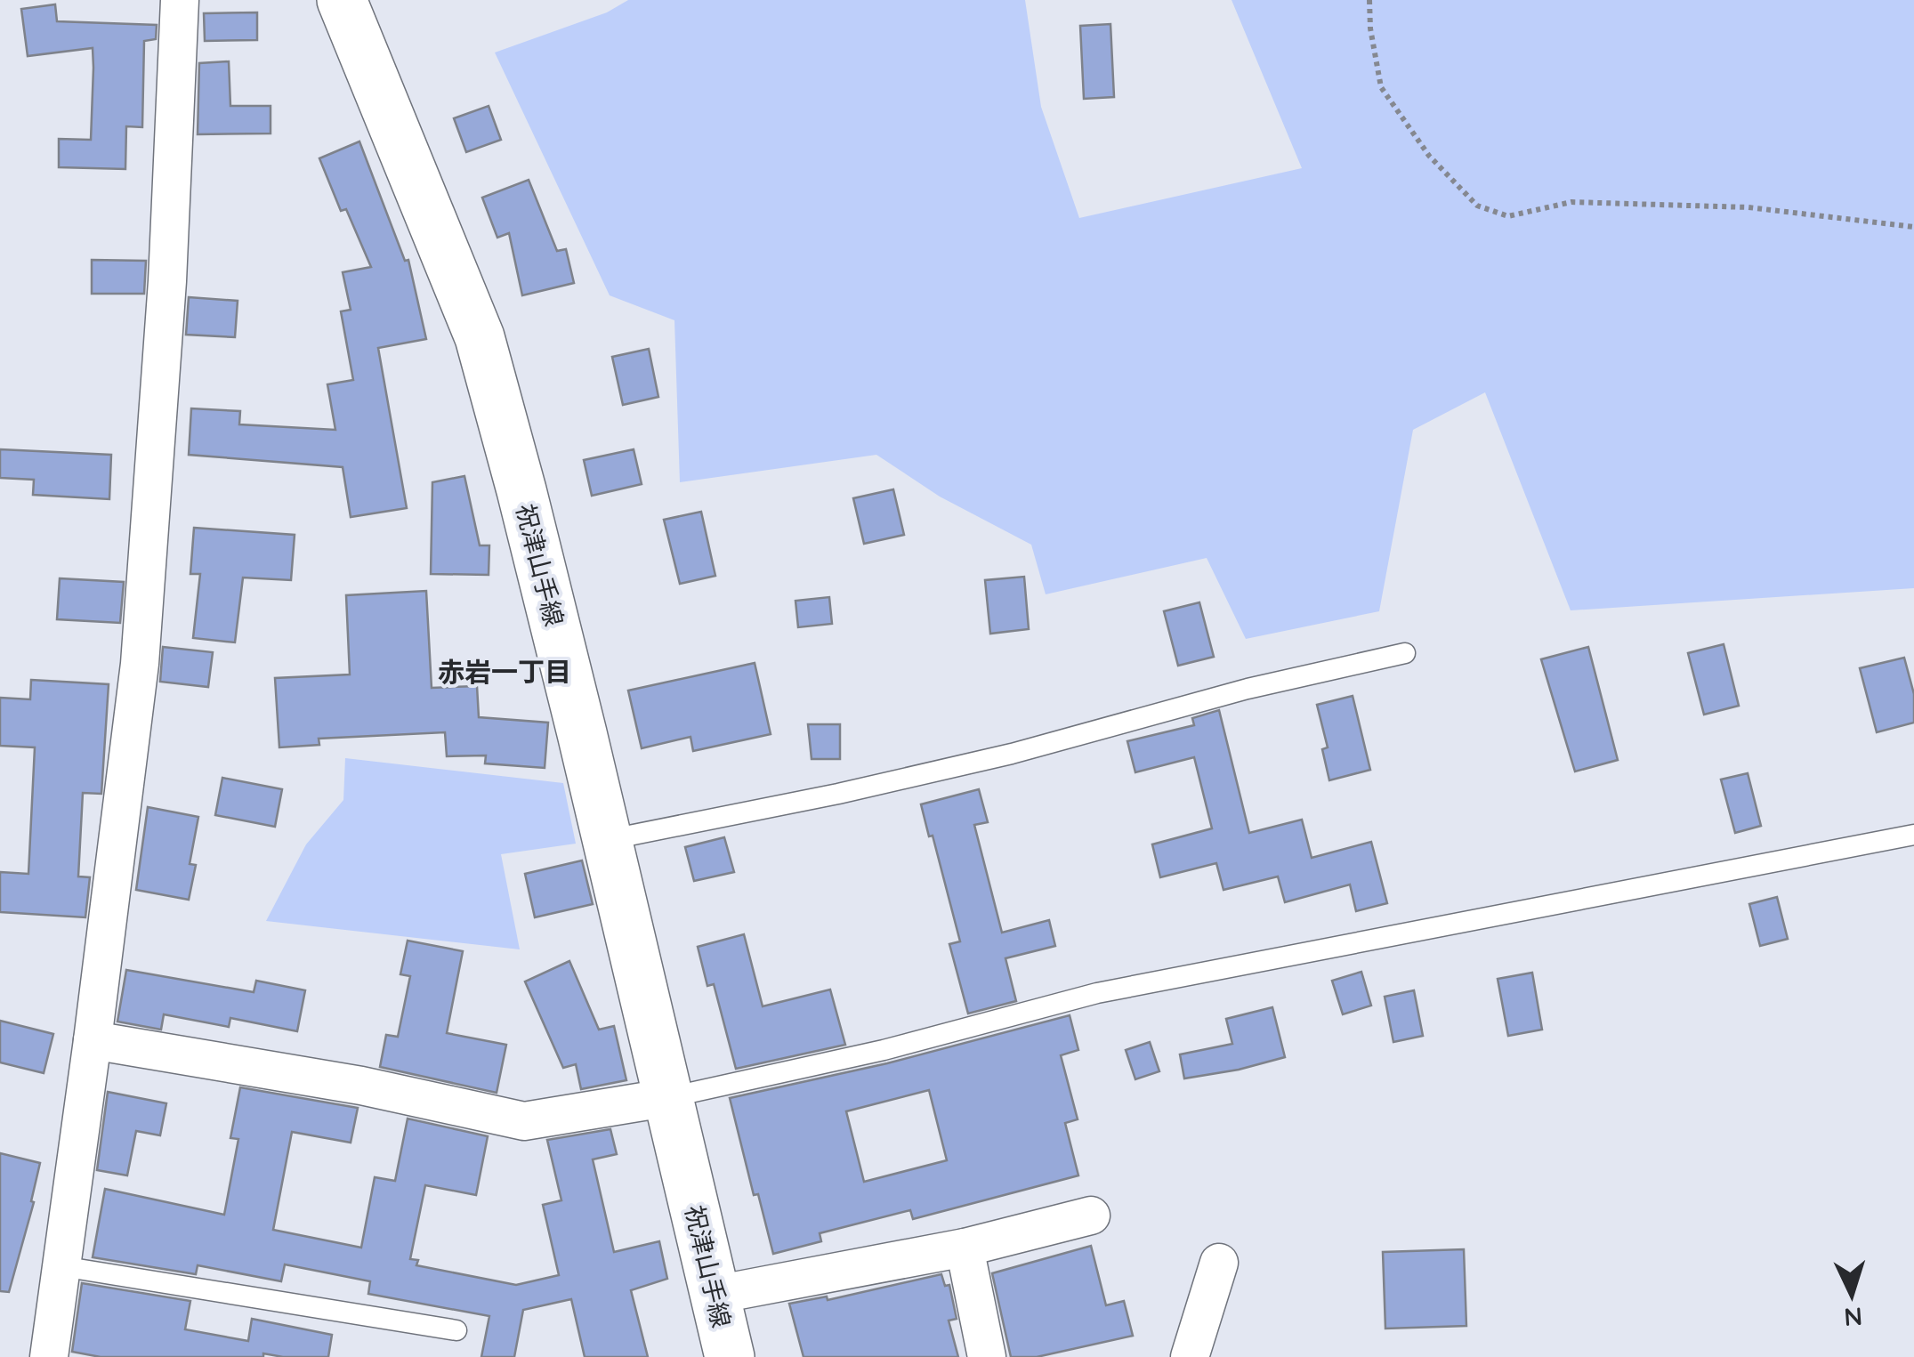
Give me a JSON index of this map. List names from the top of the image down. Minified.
{"streets":{"street":["祝津山手線"]},"districts":["赤岩一丁目"],"north":"bottom"}
